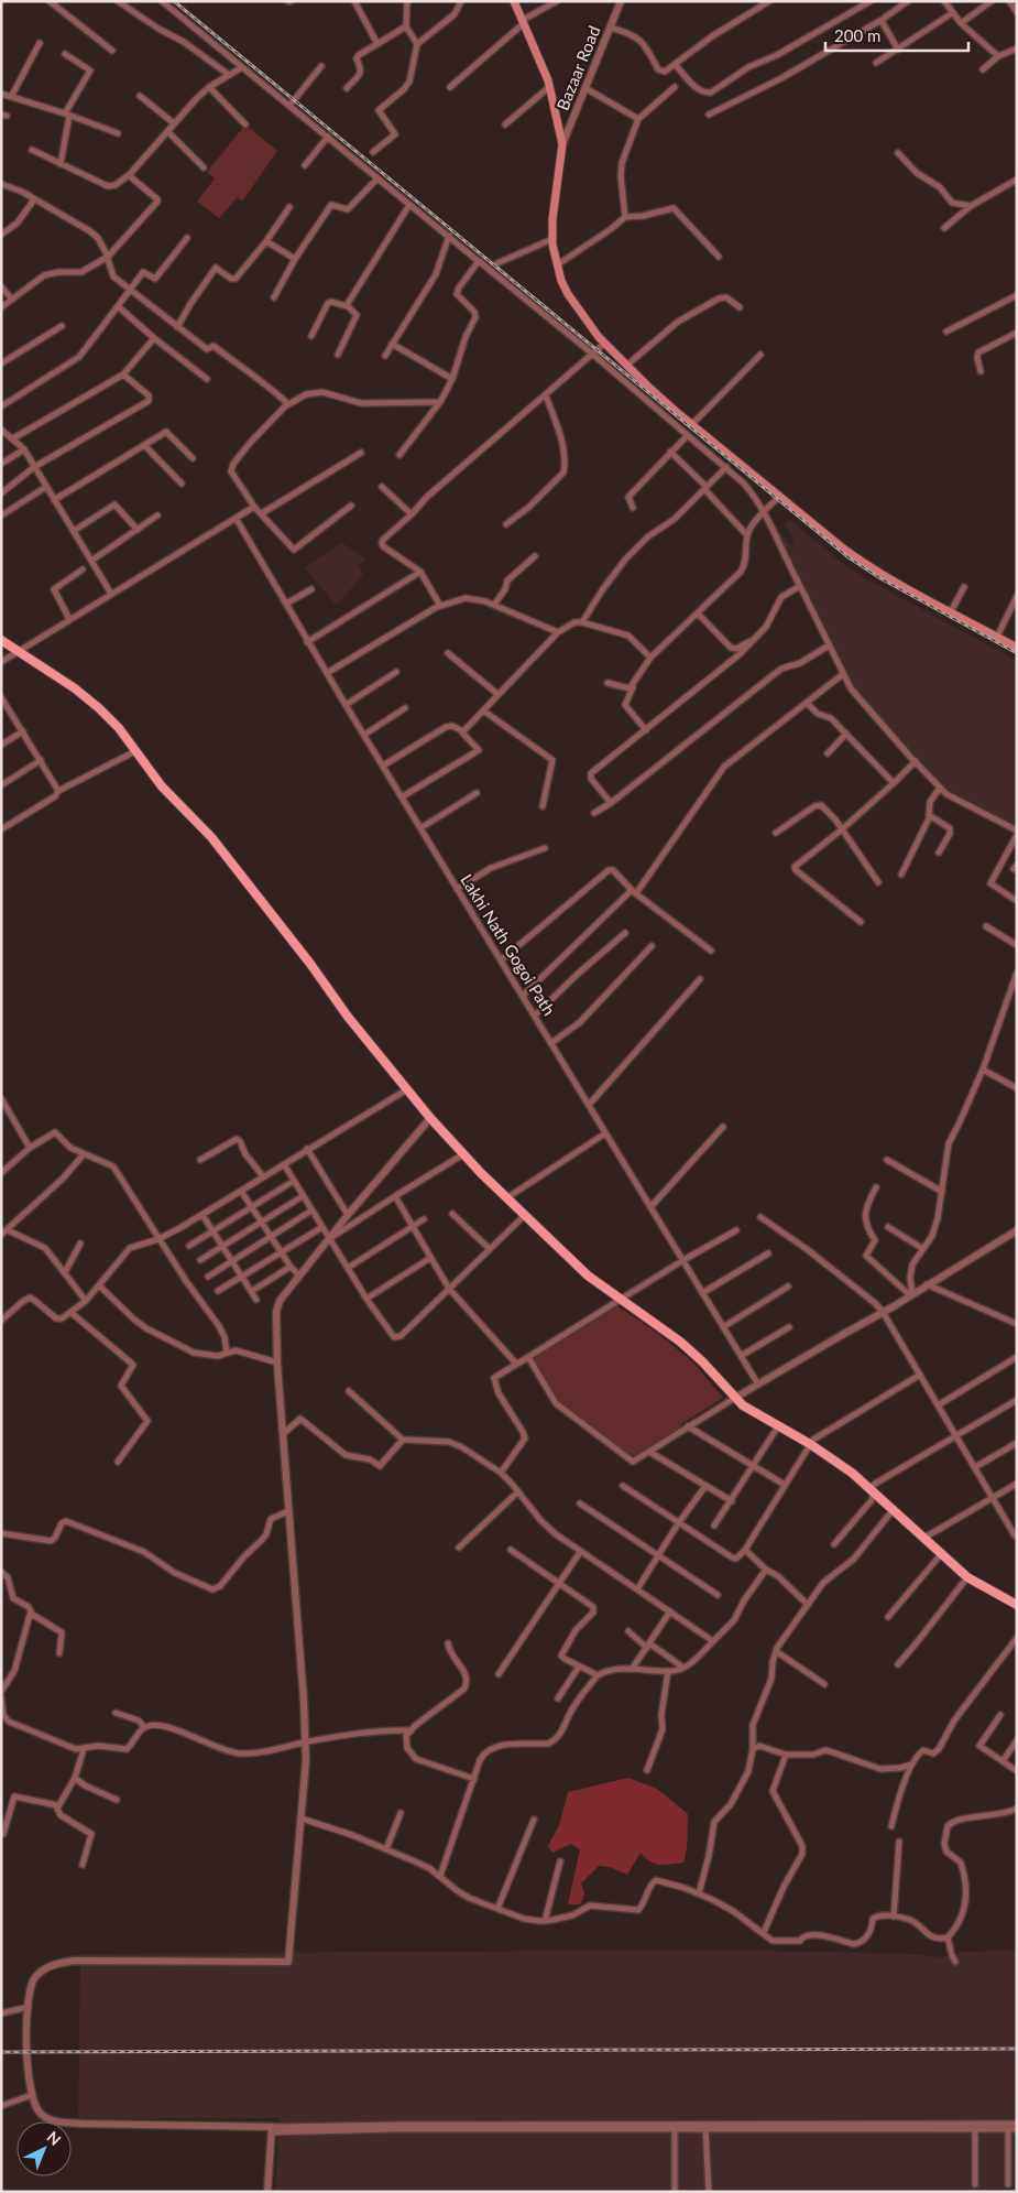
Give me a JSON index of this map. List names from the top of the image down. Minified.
{"streets":{"street":["Bazaar Road","Lakhi Nath Gogoi Path"]},"scale_bar":"200 m","north":"top right"}
